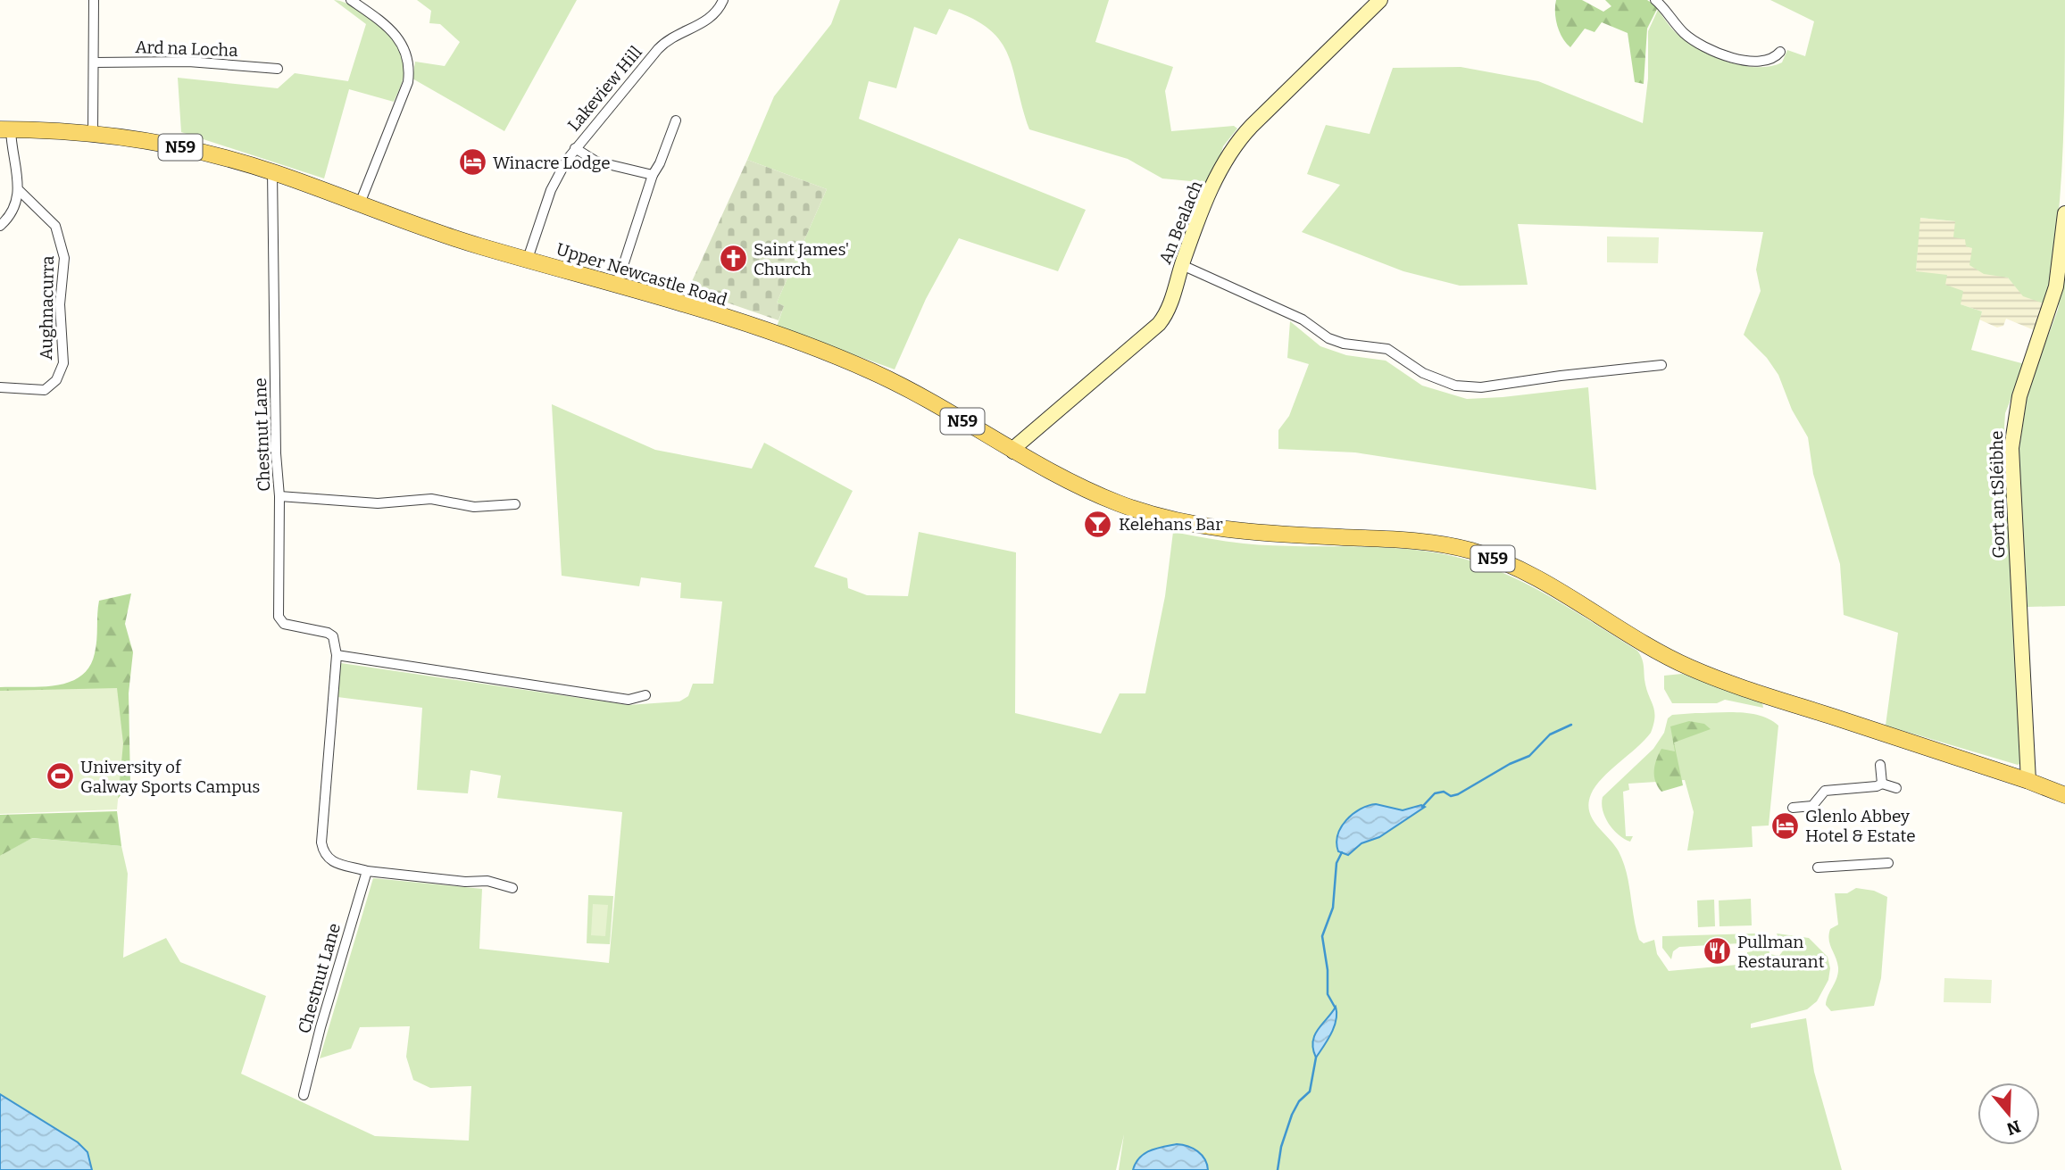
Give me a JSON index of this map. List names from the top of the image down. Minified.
{"streets":{"main road":["N59","Upper Newcastle Road"],"street":["Ard na Locha","Lakeview Hill","An Bealach","Aughnacurra","Chestnut Lane","Gort an tSléibhe"]},"crossings":[["Lakeview Hill","Upper Newcastle Road"],["N59","Upper Newcastle Road"],["N59","Gort an tSléibhe"],["An Bealach","Upper Newcastle Road"],["Upper Newcastle Road","Chestnut Lane"],["Upper Newcastle Road","Gort an tSléibhe"]],"places":{"hotel":["Winacre Lodge","Glenlo Abbey Hotel & Estate"],"church":["Saint James' Church"],"bar":["Kelehans Bar"],"sports":["University of Galway Sports Campus"],"restaurant":["Pullman Restaurant"]},"north":"bottom"}
